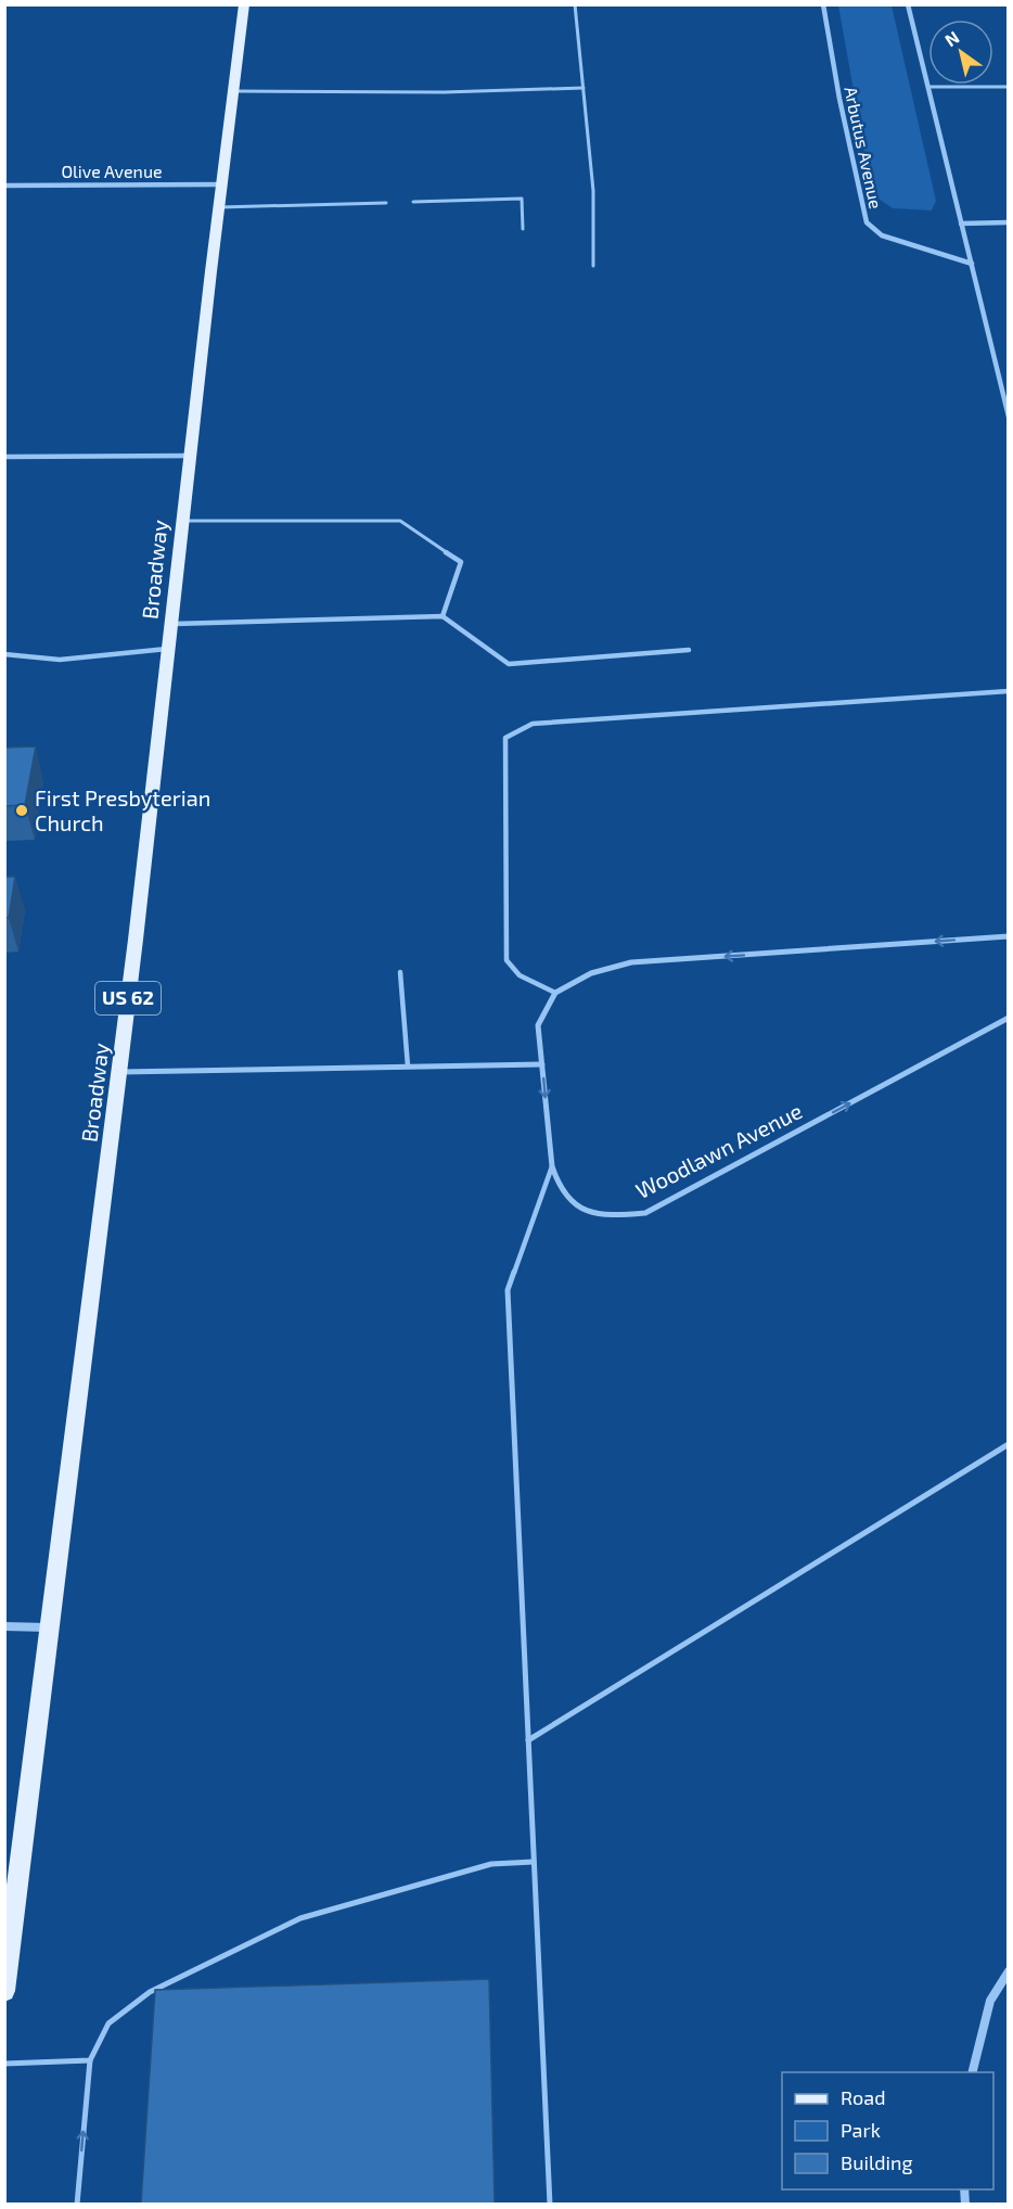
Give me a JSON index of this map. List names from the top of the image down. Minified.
{"streets":{"main road":["Broadway","US 62"],"street":["Arbutus Avenue","Olive Avenue","Woodlawn Avenue"]},"crossings":[["Olive Avenue","Broadway"]],"places":["First Presbyterian Church"],"legend":["Road","Park","Building"],"north":"top left"}
